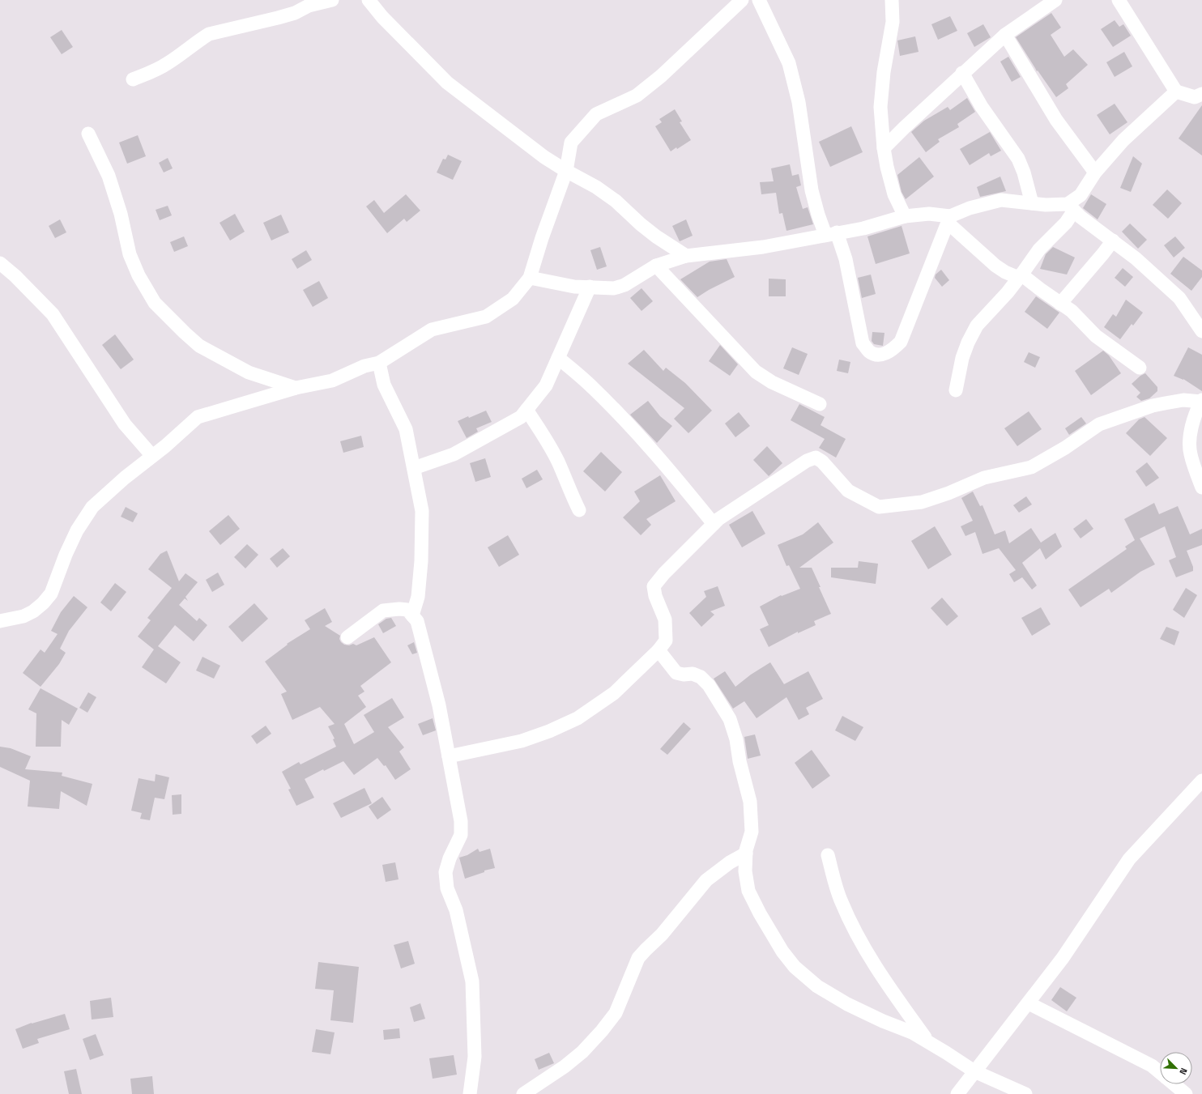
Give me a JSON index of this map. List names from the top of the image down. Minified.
{"north":"bottom right"}
